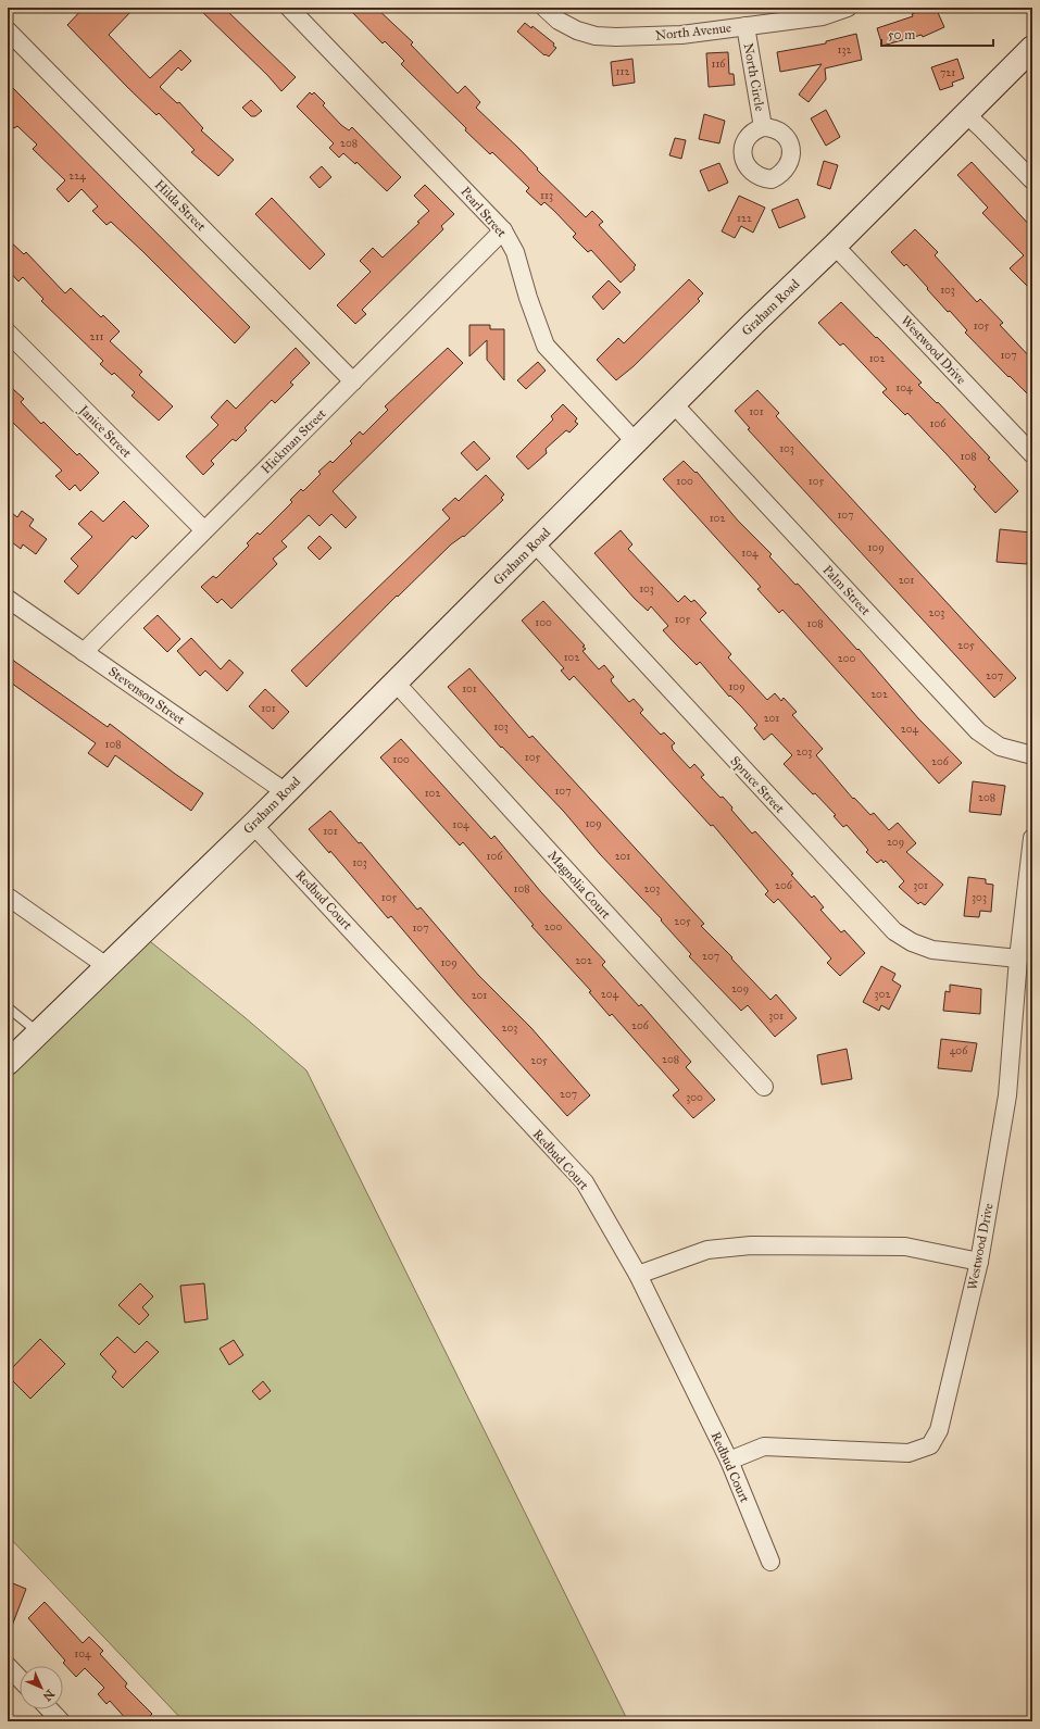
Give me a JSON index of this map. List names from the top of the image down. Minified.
{"streets":{"main road":["Graham Road"],"street":["North Avenue","North Circle","Hilda Street","Pearl Street","Westwood Drive","Janice Street","Hickman Street","Palm Street","Stevenson Street","Spruce Street","Magnolia Court","Redbud Court"]},"crossings":[["North Avenue","North Circle"],["Hilda Street","Hickman Street"],["Pearl Street","Graham Road"],["Pearl Street","Hickman Street"],["Graham Road","Westwood Drive"],["Graham Road","Palm Street"],["Graham Road","Stevenson Street"],["Graham Road","Spruce Street"],["Graham Road","Magnolia Court"],["Graham Road","Redbud Court"],["Westwood Drive","Spruce Street"],["Westwood Drive","Redbud Court"],["Janice Street","Hickman Street"],["Hickman Street","Stevenson Street"]],"house_numbers":["132","116","112","721","208","224","113","122","103","105","211","107","102","104","101","106","103","108","100","105","107","102","109","104","201","103","203","105","100","108","205","102","200","207","109","101","202","101","201","103","204","108","203","105","100","206","107","102","208","109","104","101","209","106","201","103","206","301","108","203","105","303","205","200","107","207","202","109","209","204","302","201","301","206","203","406","208","205","207","300","104"],"scale_bar":"50 m","north":"bottom right"}
